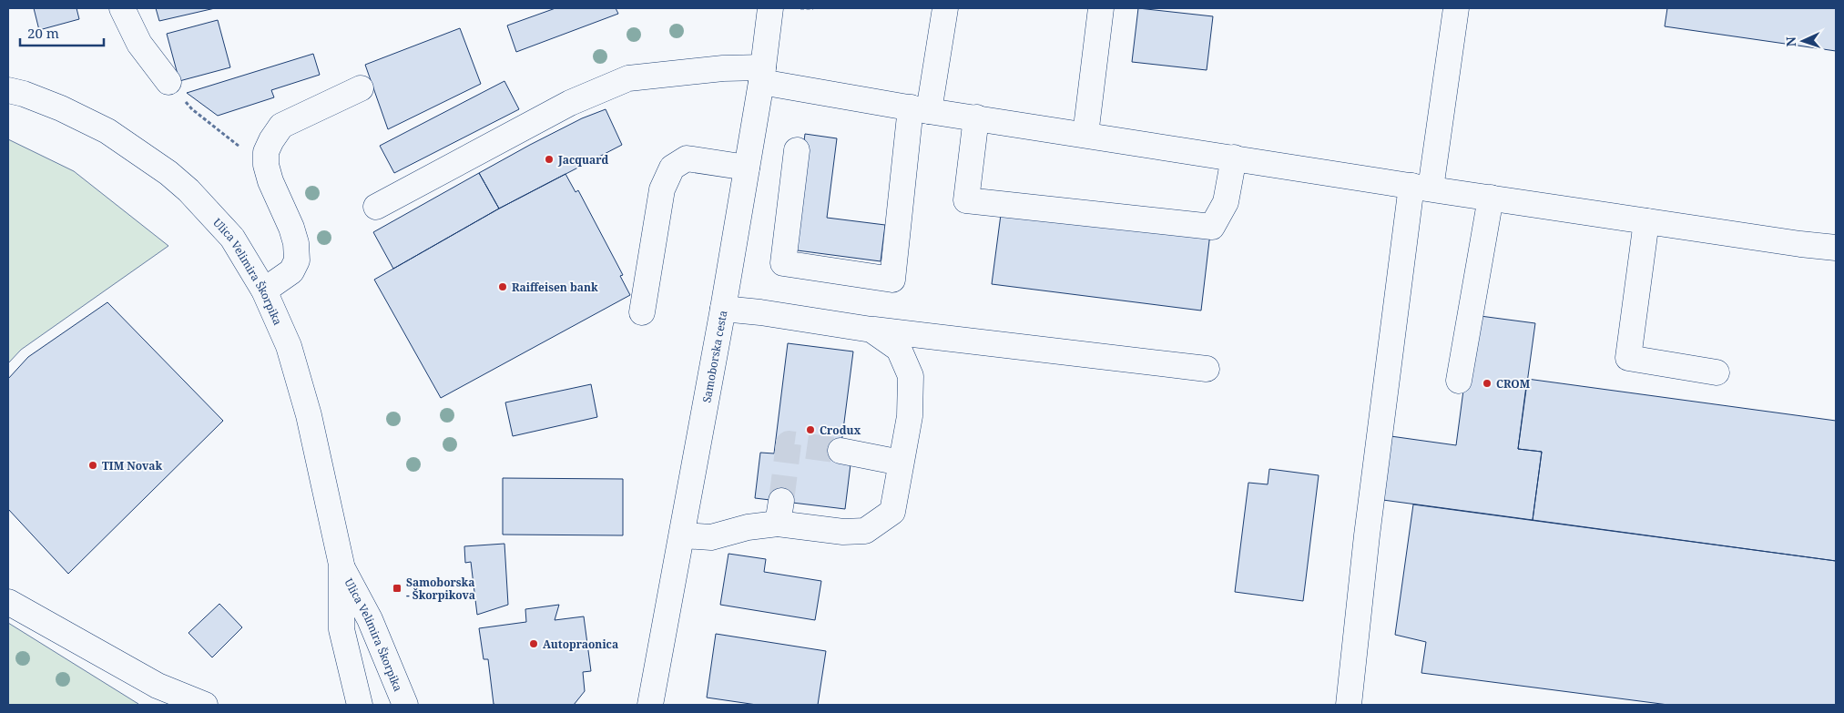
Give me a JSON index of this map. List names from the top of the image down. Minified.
{"streets":{"street":["Ulica Velimira Škorpika","Samoborska cesta"]},"places":{"other":["Jacquard","Raiffeisen bank","CROM","Crodux","TIM Novak","Autopraonica"],"transit":["Samoborska - Škorpikova"]},"scale_bar":"20 m","north":"left"}
